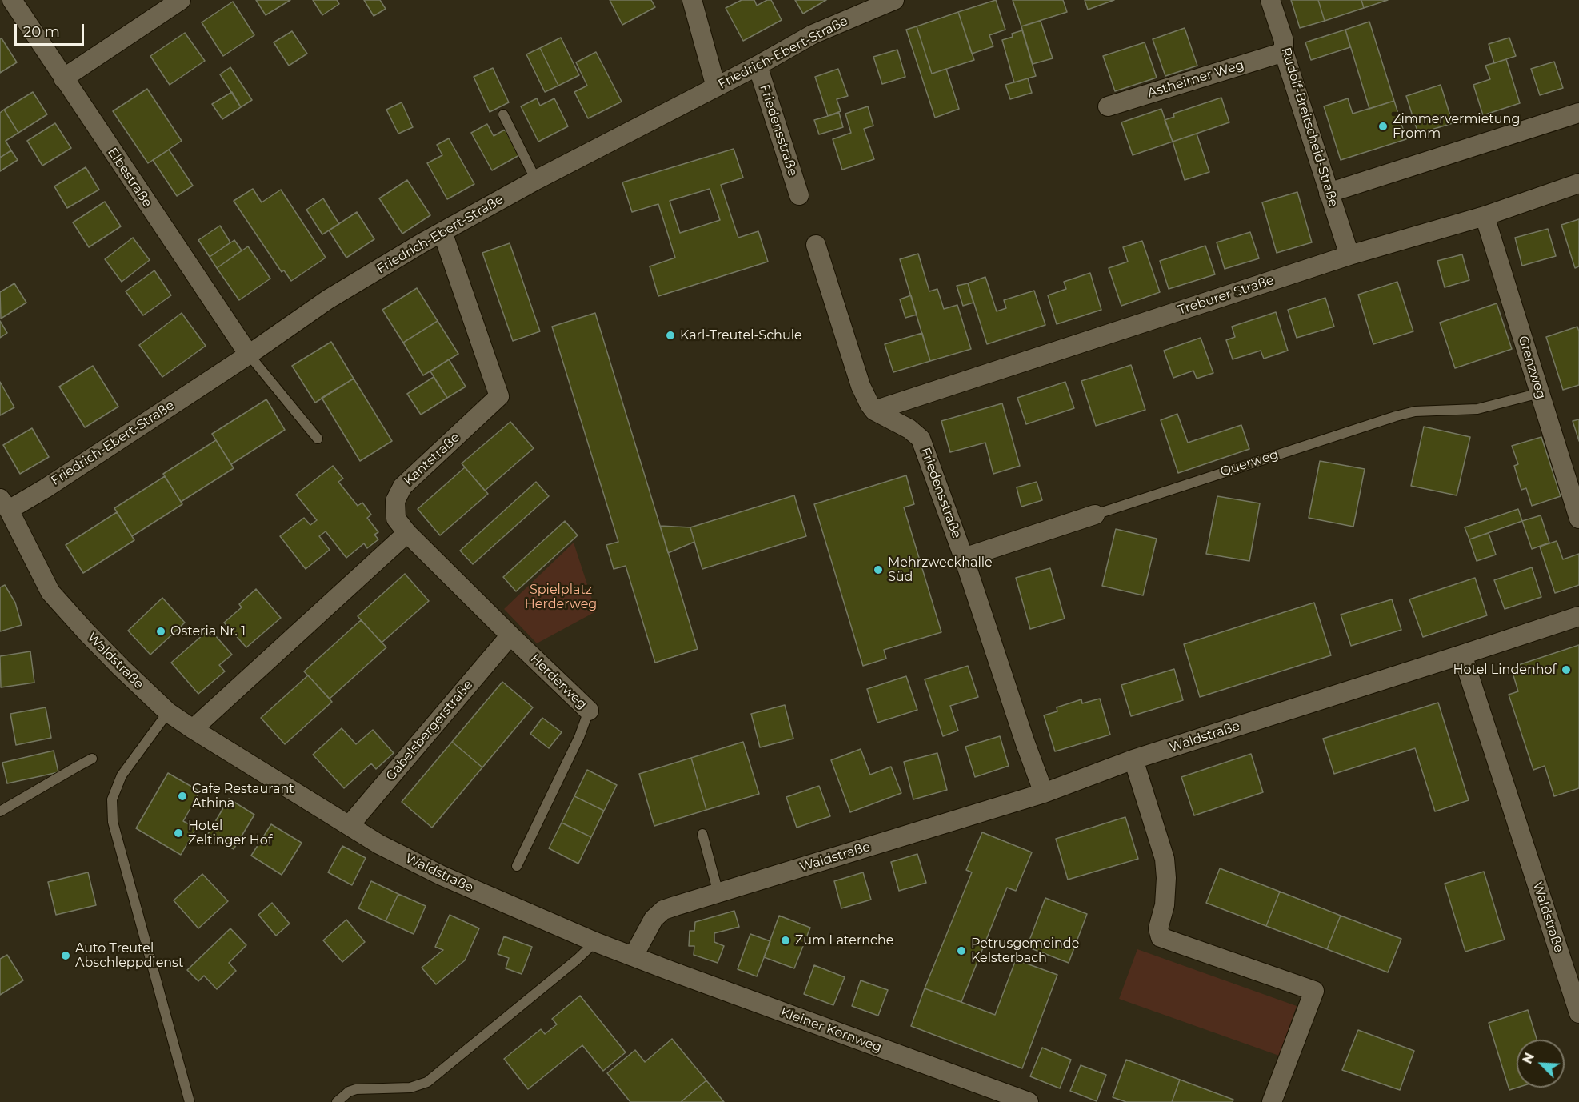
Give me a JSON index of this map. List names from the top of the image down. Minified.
{"streets":{"street":["Friedrich-Ebert-Straße","Astheimer Weg","Rudolf-Breitscheid-Straße","Friedensstraße","Elbestraße","Treburer Straße","Grenzweg","Kantstraße","Querweg","Waldstraße","Herderweg","Gabelsbergerstraße","Kleiner Kornweg"]},"crossings":[["Friedrich-Ebert-Straße","Friedensstraße"],["Friedrich-Ebert-Straße","Elbestraße"],["Friedrich-Ebert-Straße","Kantstraße"],["Friedrich-Ebert-Straße","Waldstraße"],["Astheimer Weg","Rudolf-Breitscheid-Straße"],["Rudolf-Breitscheid-Straße","Treburer Straße"],["Friedensstraße","Treburer Straße"],["Friedensstraße","Querweg"],["Friedensstraße","Waldstraße"],["Treburer Straße","Grenzweg"],["Grenzweg","Querweg"],["Kantstraße","Herderweg"],["Waldstraße","Gabelsbergerstraße"],["Waldstraße","Kleiner Kornweg"],["Herderweg","Gabelsbergerstraße"]],"parks":["Spielplatz Herderweg"],"places":["Zimmervermietung Fromm","Karl-Treutel-Schule","Mehrzweckhalle Süd","Osteria Nr. 1","Hotel Lindenhof","Cafe Restaurant Athina","Hotel Zeltinger Hof","Zum Laternche","Petrusgemeinde Kelsterbach","Auto Treutel Abschleppdienst"],"scale_bar":"20 m","north":"top left"}
